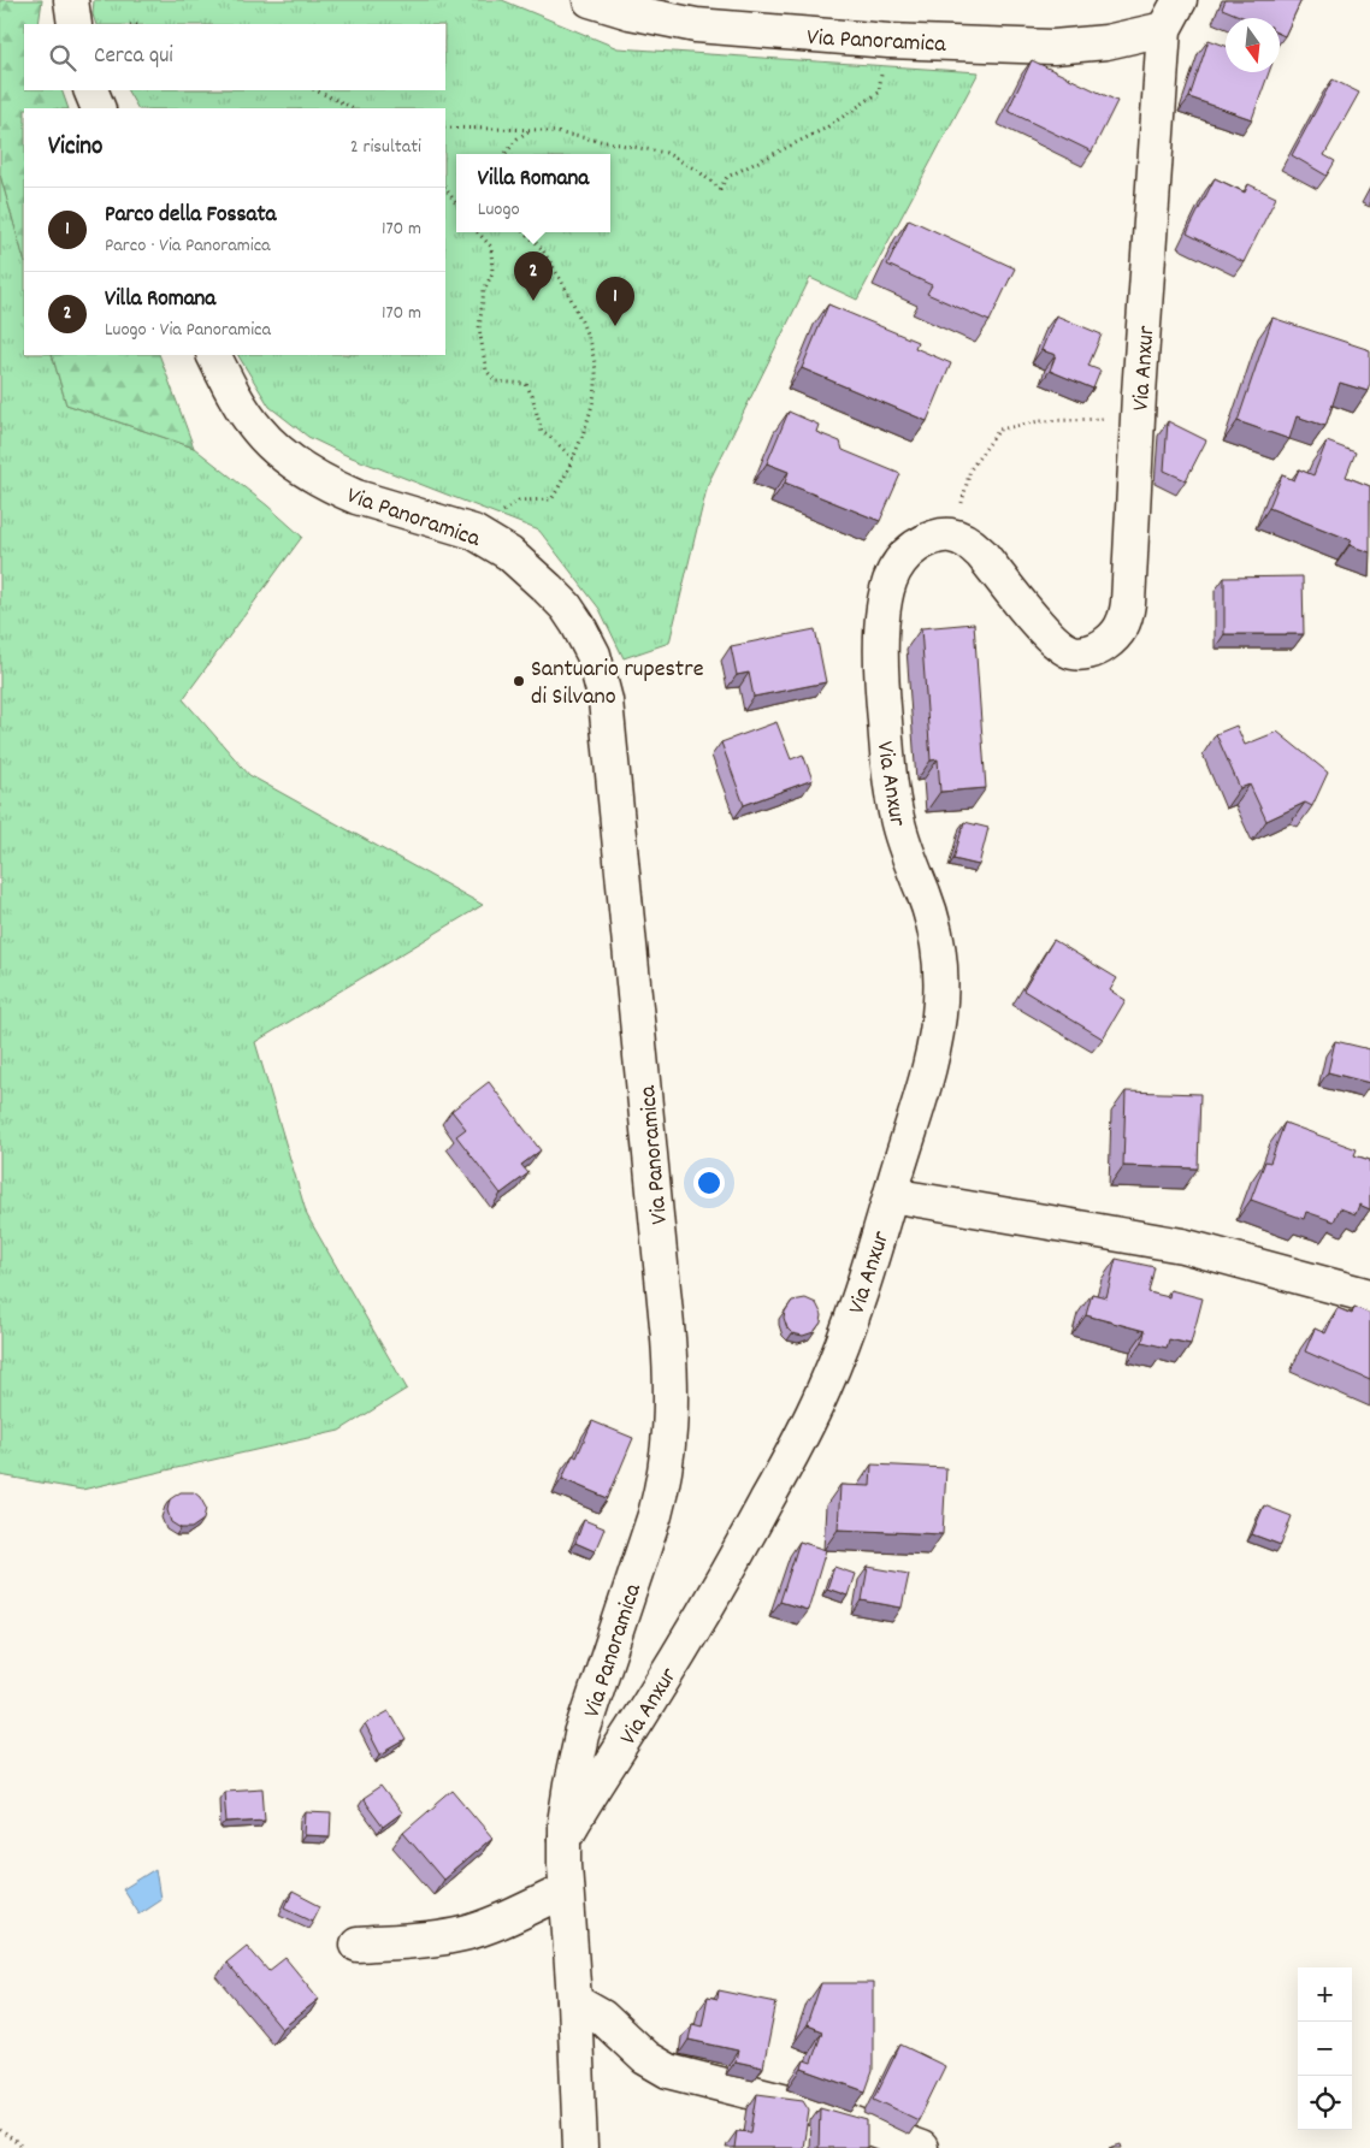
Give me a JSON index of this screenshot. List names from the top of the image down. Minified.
{"streets":{"street":["Via Panoramica","Via Anxur"]},"crossings":[["Via Panoramica","Via Anxur"]],"places":["Santuario rupestre di Silvano"],"north":"bottom","page":{"search":"Cerca qui","heading":["Vicino","2 risultati"],"popup":["Villa Romana","Luogo"],"list":[{"mark":"1","name":"Parco della Fossata","note":"Parco · Via Panoramica","value":"170 m"},{"mark":"2","name":"Villa Romana","note":"Luogo · Via Panoramica","value":"170 m"}],"pins":["2","1"],"map_buttons":["+","−"]}}
